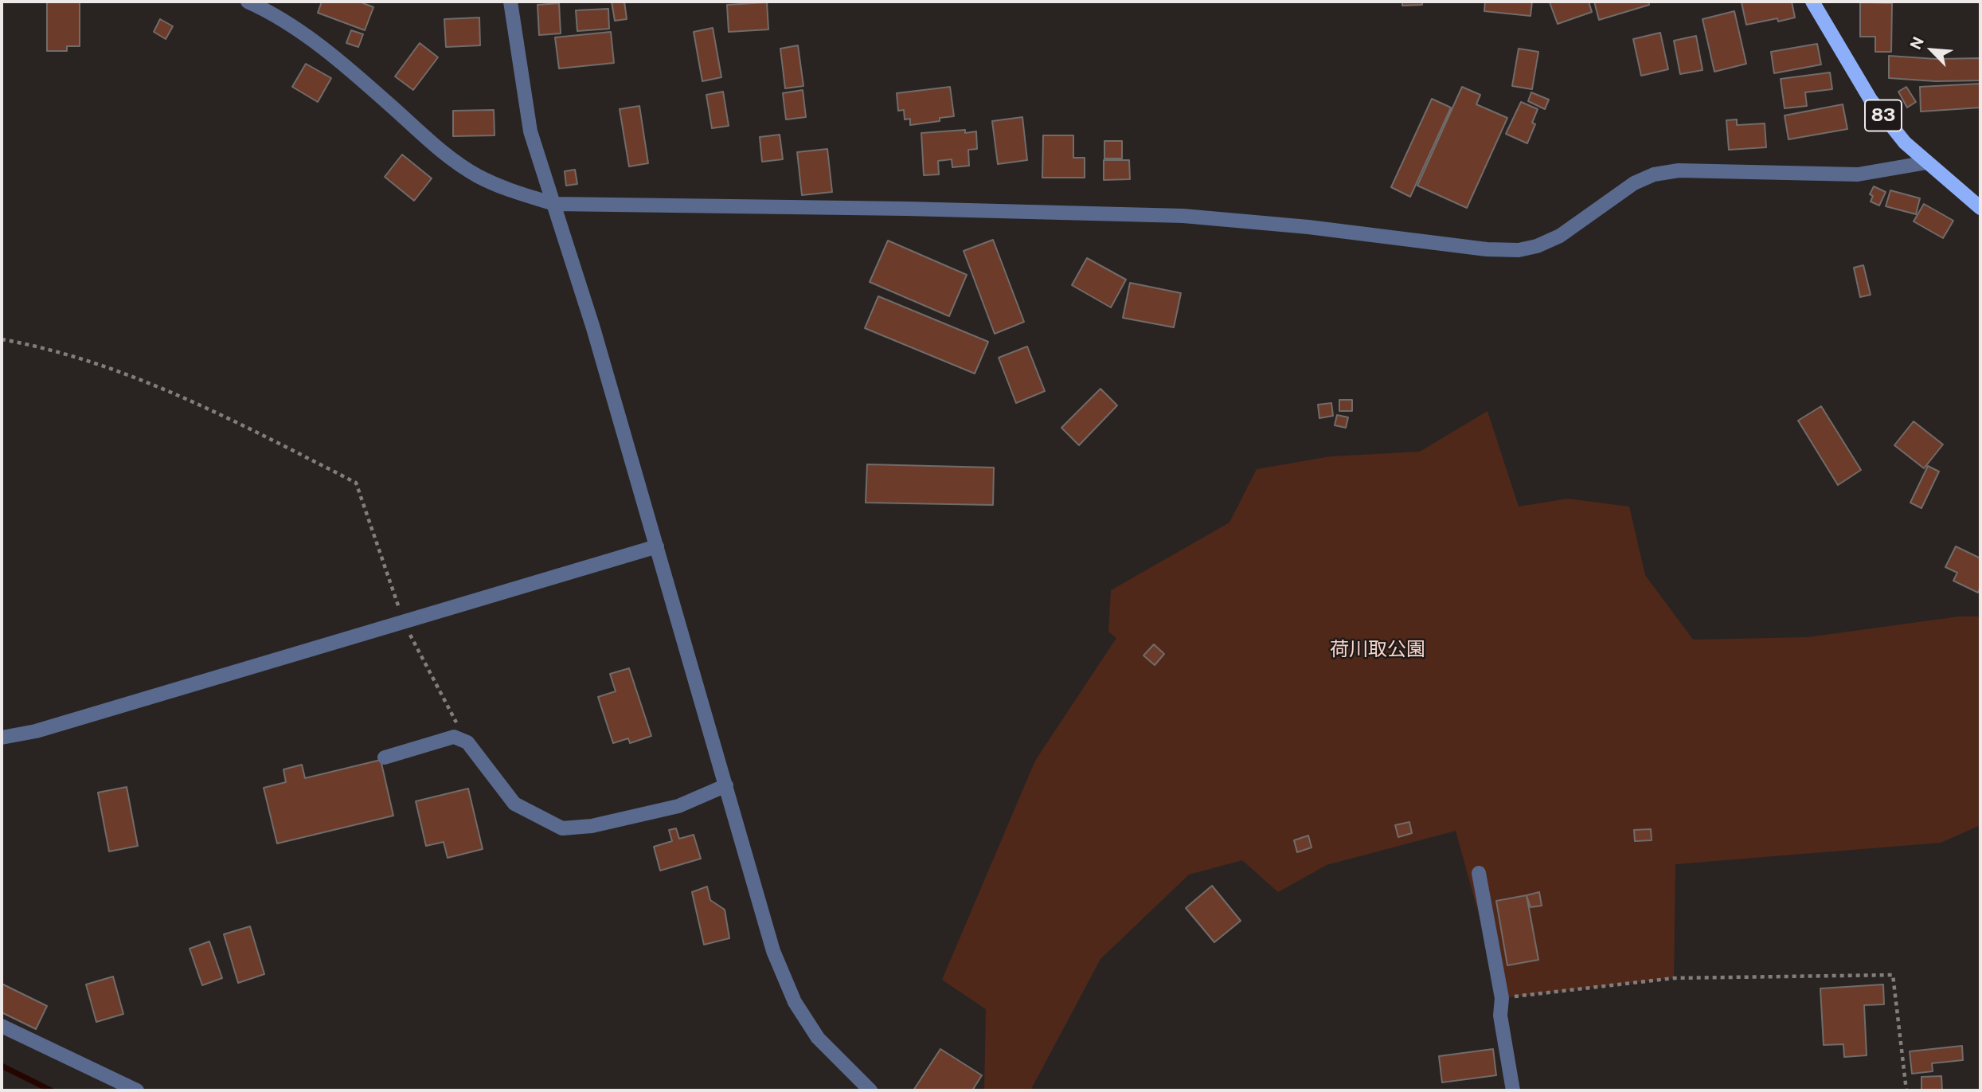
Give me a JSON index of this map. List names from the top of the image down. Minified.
{"streets":{"main road":["83"]},"parks":["荷川取公園"],"north":"top left"}
